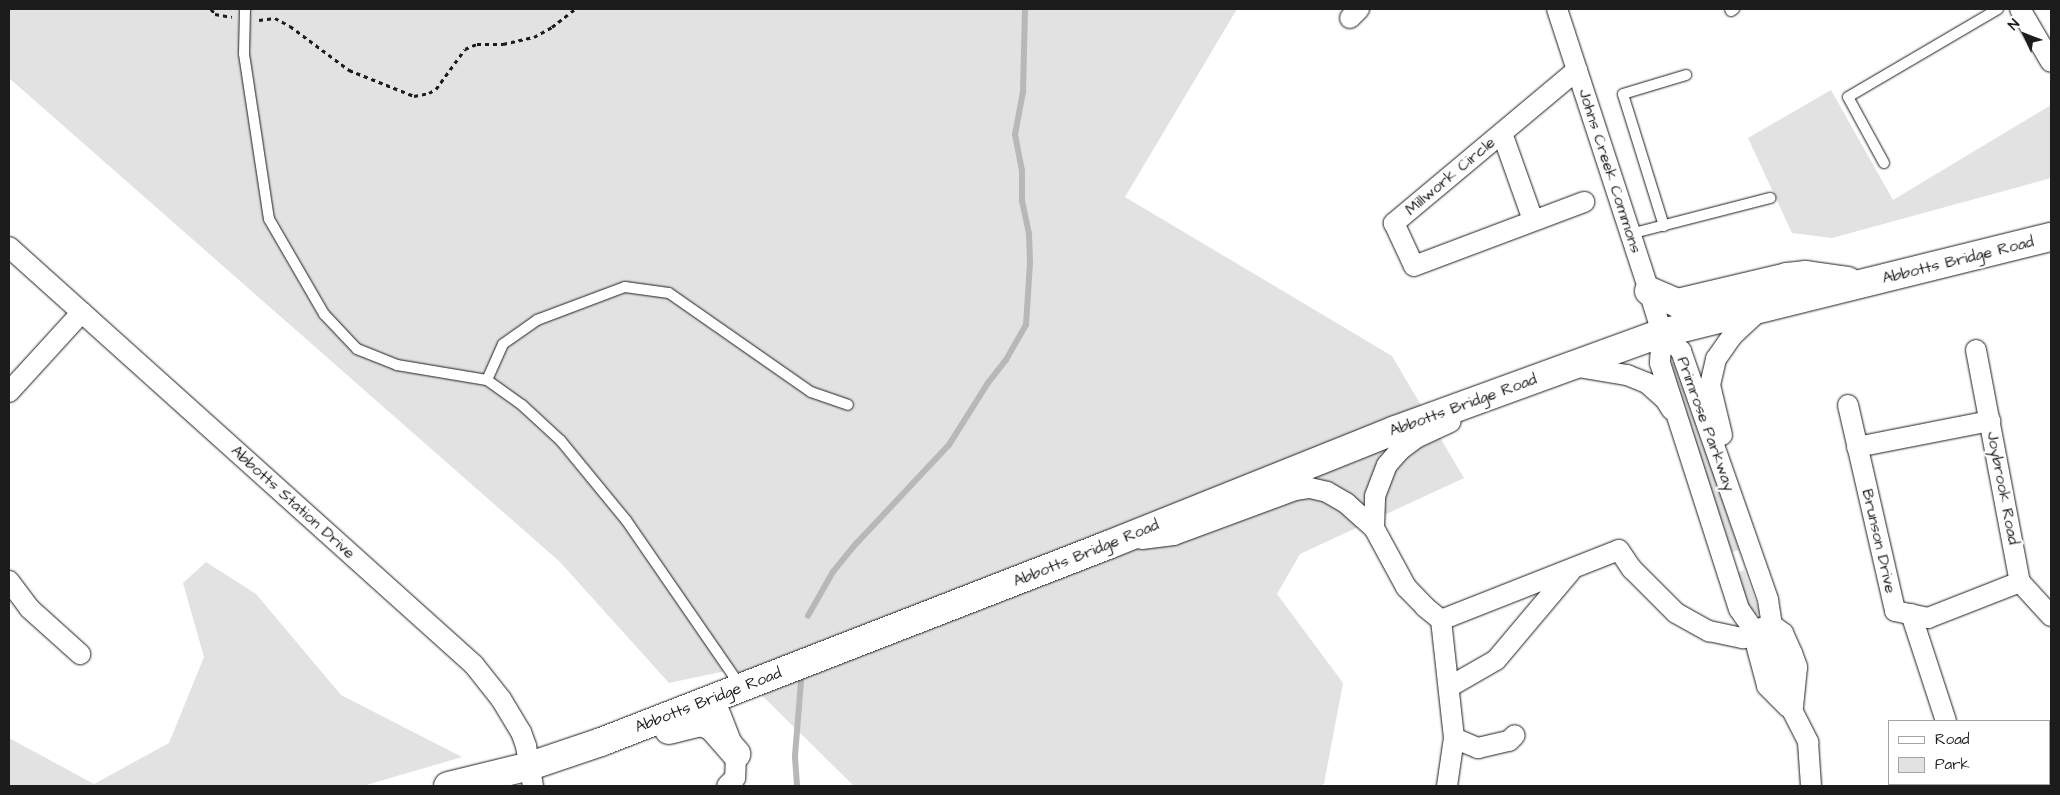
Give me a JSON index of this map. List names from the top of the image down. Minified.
{"streets":{"main road":["Abbotts Bridge Road"],"street":["Johns Creek Commons","Millwork Circle","Primrose Parkway","Joybrook Road","Abbotts Station Drive","Brunson Drive"]},"crossings":[["Johns Creek Commons","Millwork Circle"],["Johns Creek Commons","Abbotts Bridge Road"],["Johns Creek Commons","Primrose Parkway"],["Abbotts Bridge Road","Primrose Parkway"],["Abbotts Bridge Road","Abbotts Station Drive"]],"legend":["Road","Park"],"north":"top left"}
